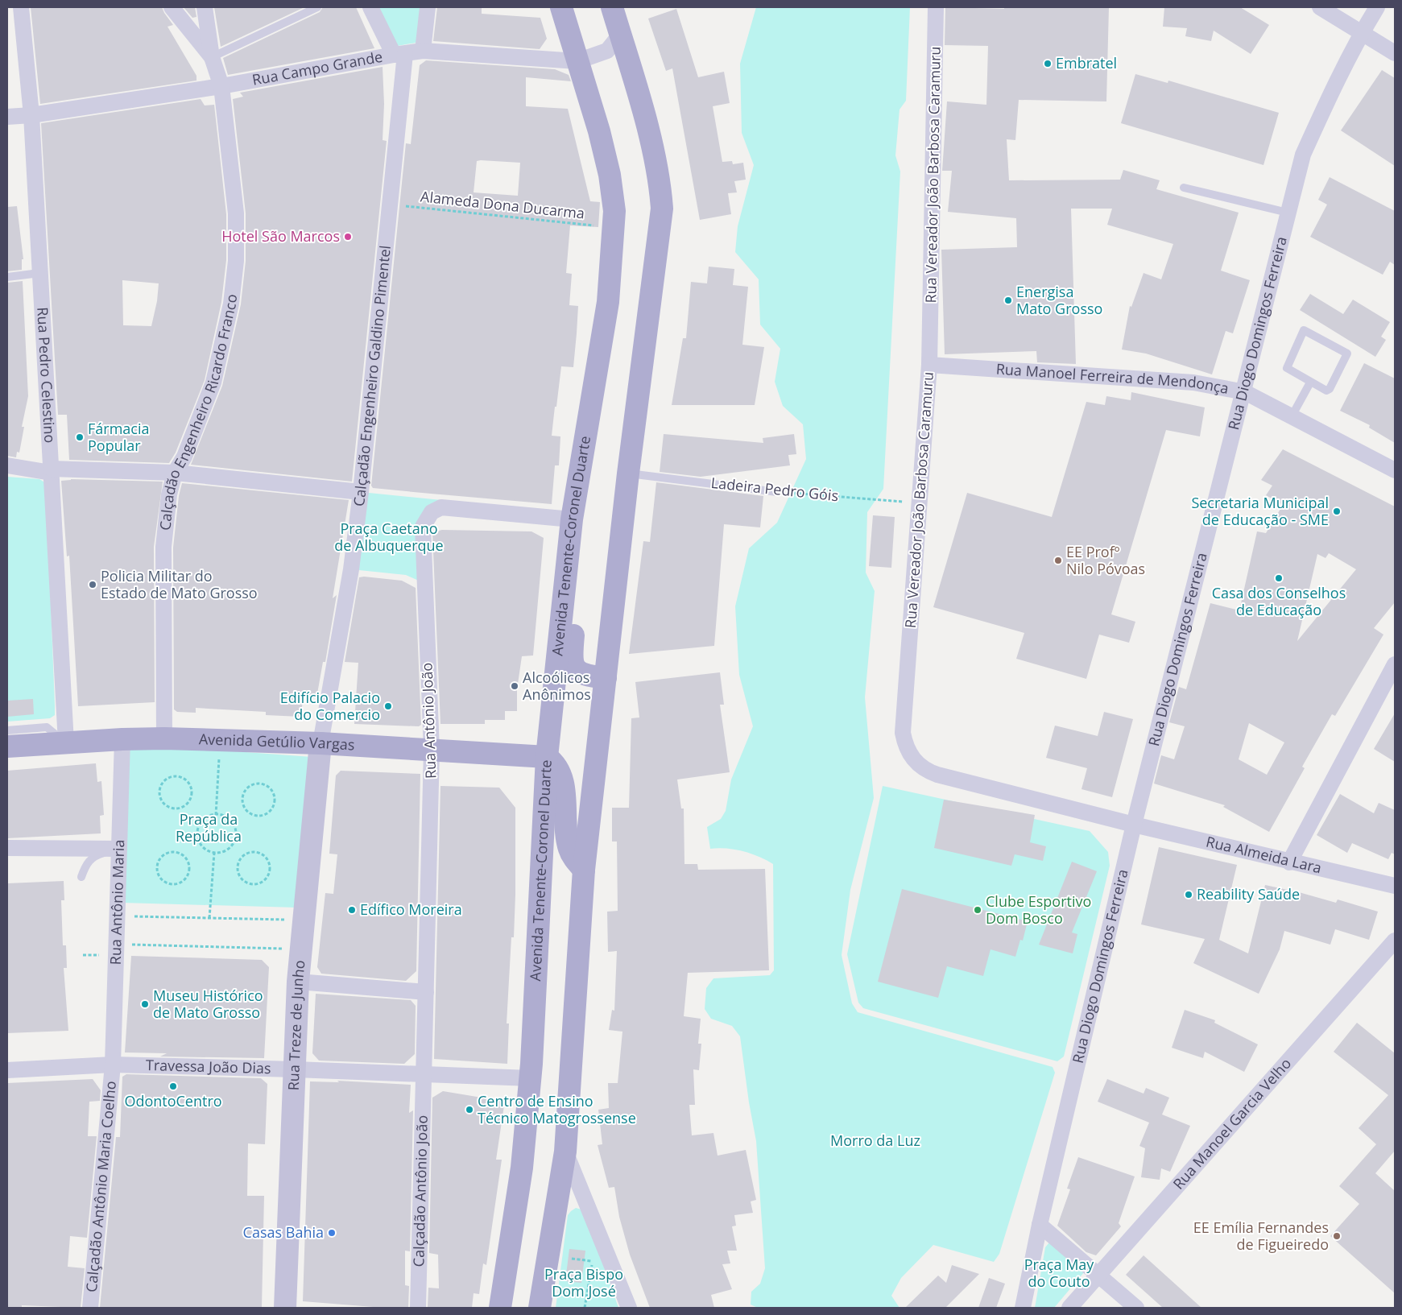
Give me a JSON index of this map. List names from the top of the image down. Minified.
{"streets":{"main road":["Avenida Tenente-Coronel Duarte","Avenida Getúlio Vargas"],"street":["Rua Campo Grande","Rua Vereador João Barbosa Caramuru","Rua Diogo Domingos Ferreira","Rua Pedro Celestino","Calçadão Engenheiro Galdino Pimentel","Rua Manoel Ferreira de Mendonça","Calçadão Engenheiro Ricardo Franco","Rua Antônio João","Rua Almeida Lara","Rua Antônio Maria","Rua Treze de Junho","Travessa João Dias","Rua Manoel Garcia Velho","Calçadão Antônio Maria Coelho","Calçadão Antônio João"],"lane":["Ladeira Pedro Góis"],"path":["Alameda Dona Ducarma"]},"crossings":[["Rua Campo Grande","Rua Pedro Celestino"],["Rua Campo Grande","Calçadão Engenheiro Galdino Pimentel"],["Rua Campo Grande","Calçadão Engenheiro Ricardo Franco"],["Rua Campo Grande","Avenida Tenente-Coronel Duarte"],["Rua Vereador João Barbosa Caramuru","Rua Diogo Domingos Ferreira"],["Rua Vereador João Barbosa Caramuru","Rua Manoel Ferreira de Mendonça"],["Rua Vereador João Barbosa Caramuru","Ladeira Pedro Góis"],["Rua Vereador João Barbosa Caramuru","Rua Almeida Lara"],["Alameda Dona Ducarma","Calçadão Engenheiro Galdino Pimentel"],["Alameda Dona Ducarma","Avenida Tenente-Coronel Duarte"],["Rua Diogo Domingos Ferreira","Rua Manoel Ferreira de Mendonça"],["Rua Diogo Domingos Ferreira","Rua Almeida Lara"],["Rua Pedro Celestino","Avenida Getúlio Vargas"],["Calçadão Engenheiro Galdino Pimentel","Avenida Getúlio Vargas"],["Calçadão Engenheiro Galdino Pimentel","Rua Treze de Junho"],["Calçadão Engenheiro Ricardo Franco","Avenida Getúlio Vargas"],["Avenida Tenente-Coronel Duarte","Rua Antônio João"],["Avenida Tenente-Coronel Duarte","Avenida Getúlio Vargas"],["Avenida Tenente-Coronel Duarte","Travessa João Dias"],["Rua Antônio João","Avenida Getúlio Vargas"],["Rua Antônio João","Travessa João Dias"],["Rua Antônio João","Calçadão Antônio João"],["Avenida Getúlio Vargas","Rua Antônio Maria"],["Avenida Getúlio Vargas","Rua Treze de Junho"],["Rua Antônio Maria","Travessa João Dias"],["Rua Antônio Maria","Calçadão Antônio Maria Coelho"],["Rua Treze de Junho","Travessa João Dias"],["Travessa João Dias","Calçadão Antônio Maria Coelho"],["Travessa João Dias","Calçadão Antônio João"]],"parks":["Praça Caetano de Albuquerque","Praça da República","Morro da Luz","Praça May do Couto","Praça Bispo Dom José"],"places":["Embratel","Hotel São Marcos","Energisa Mato Grosso","Fármacia Popular","Secretaria Municipal de Educação - SME","EE Profº Nilo Póvoas","Casa dos Conselhos de Educação","Policia Militar do Estado de Mato Grosso","Alcoólicos Anônimos","Edifício Palacio do Comercio","Reability Saúde","Edífico Moreira","Clube Esportivo Dom Bosco","Museu Histórico de Mato Grosso","OdontoCentro","Centro de Ensino Técnico Matogrossense","Casas Bahia","EE Emília Fernandes de Figueiredo"]}
